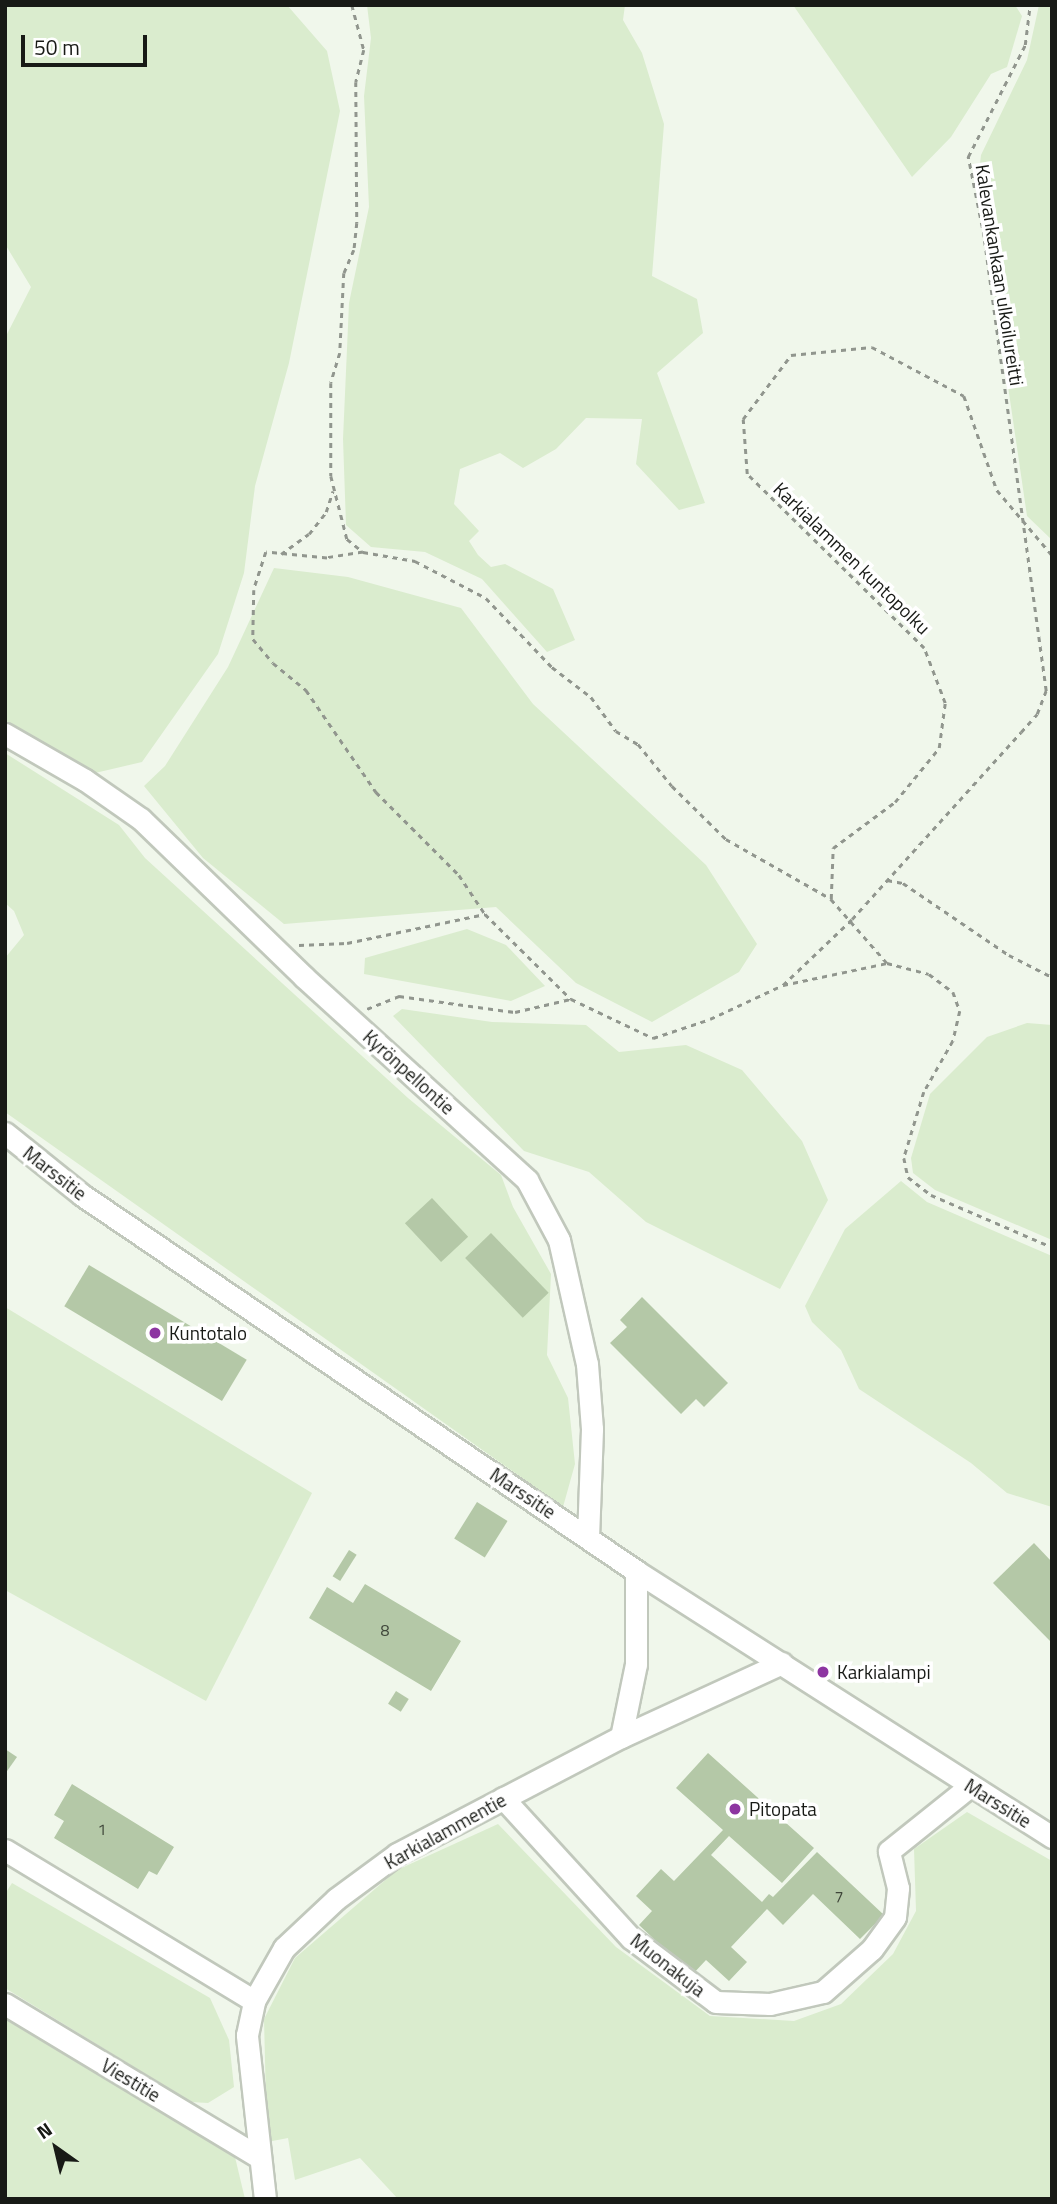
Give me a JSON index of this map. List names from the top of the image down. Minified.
{"streets":{"street":["Kyrönpellontie","Marssitie","Karkialammentie","Muonakuja","Viestitie"],"path":["Kalevankankaan ulkoilureitti","Karkialammen kuntopolku"]},"crossings":[["Kalevankankaan ulkoilureitti","Karkialammen kuntopolku"],["Kyrönpellontie","Marssitie"],["Marssitie","Karkialammentie"],["Marssitie","Muonakuja"],["Karkialammentie","Muonakuja"],["Karkialammentie","Viestitie"]],"places":["Kuntotalo","Karkialampi","Pitopata"],"house_numbers":["8","1","7"],"scale_bar":"50 m","north":"top left"}
